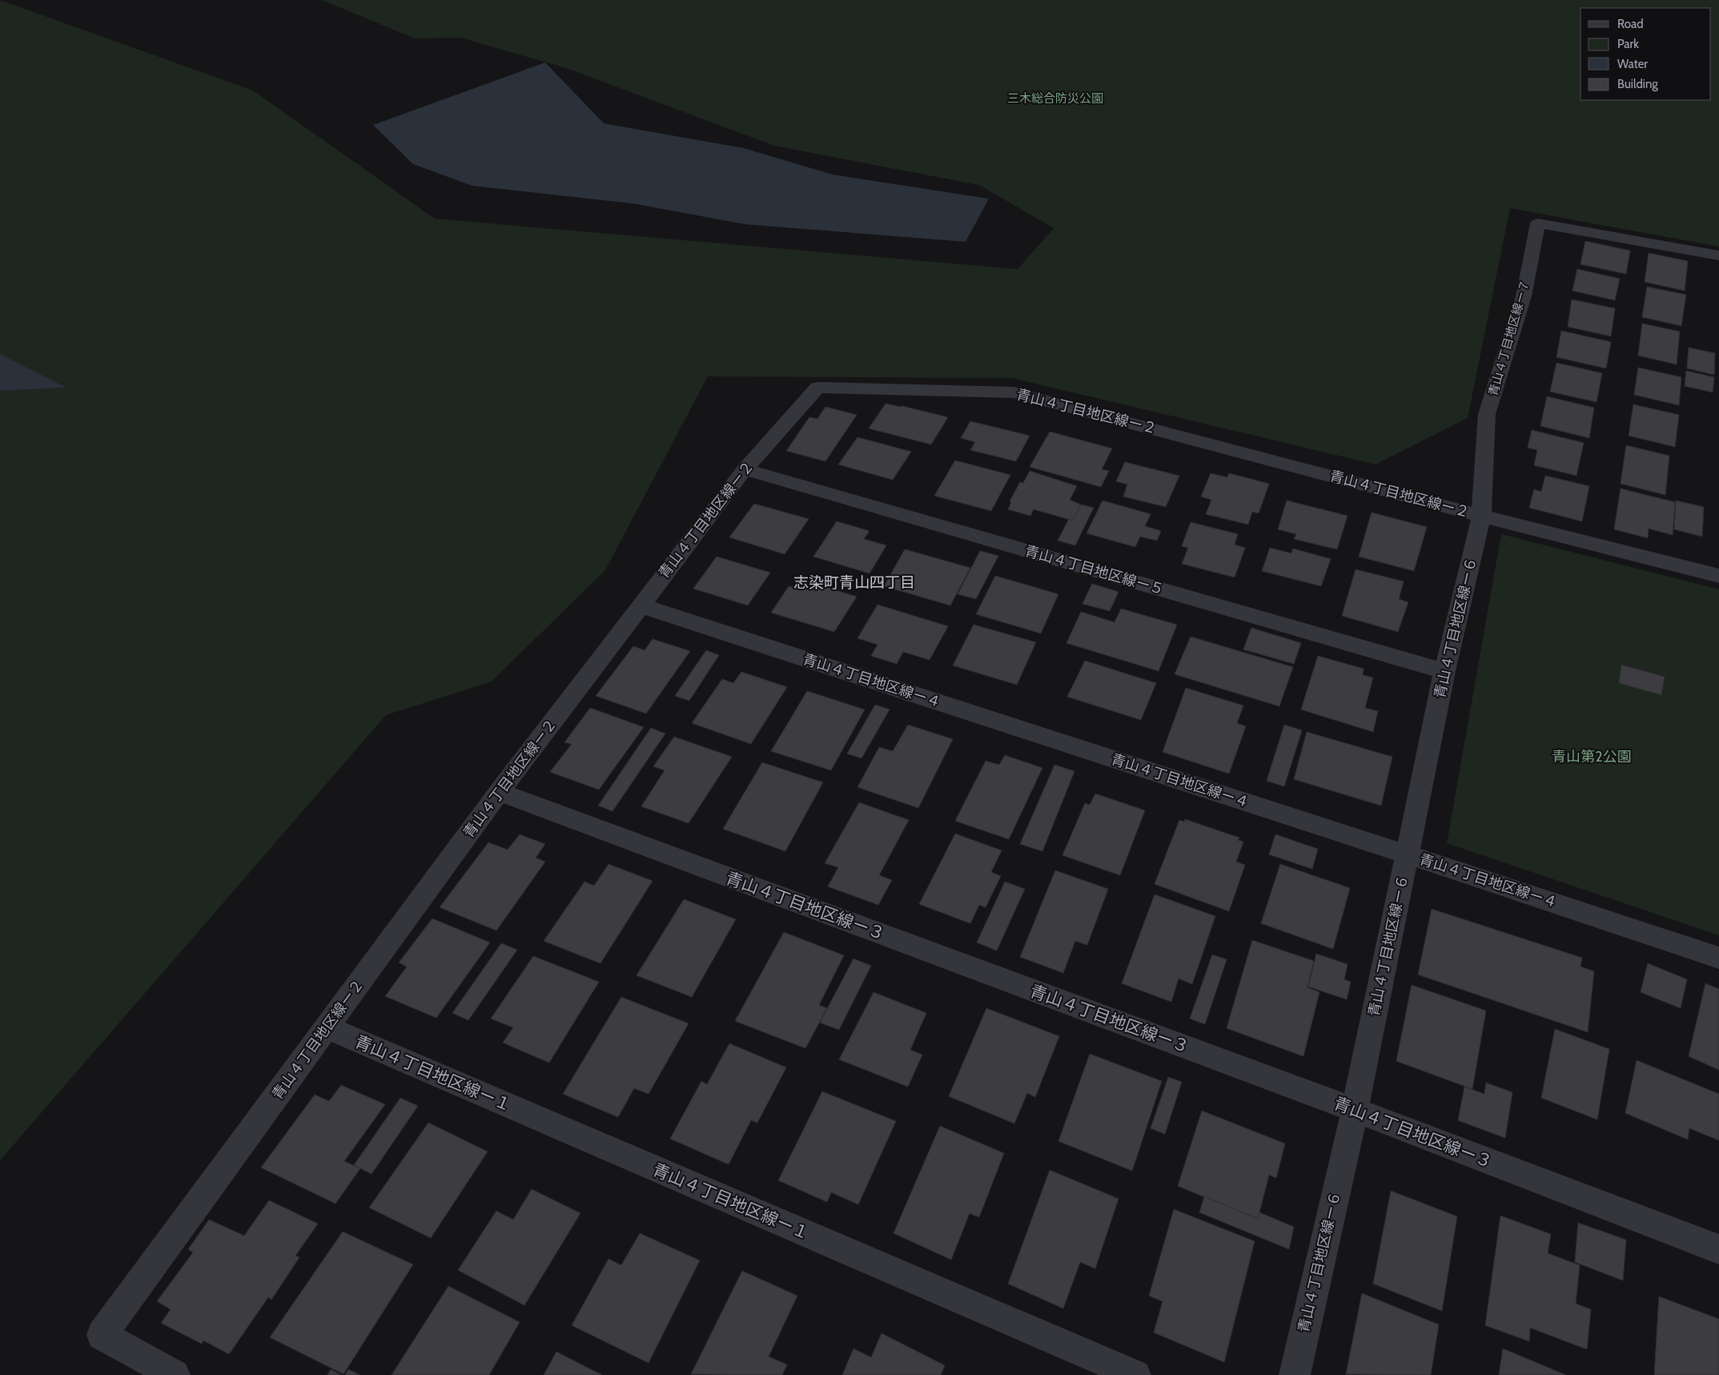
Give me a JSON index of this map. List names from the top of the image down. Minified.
{"streets":{"street":["青山４丁目地区線ー７","青山４丁目地区線ー２","青山４丁目地区線ー５","青山４丁目地区線ー６","青山４丁目地区線ー４","青山４丁目地区線ー３","青山４丁目地区線ー１"]},"crossings":[["青山４丁目地区線ー７","青山４丁目地区線ー２"],["青山４丁目地区線ー７","青山４丁目地区線ー６"],["青山４丁目地区線ー２","青山４丁目地区線ー５"],["青山４丁目地区線ー２","青山４丁目地区線ー６"],["青山４丁目地区線ー２","青山４丁目地区線ー４"],["青山４丁目地区線ー２","青山４丁目地区線ー３"],["青山４丁目地区線ー２","青山４丁目地区線ー１"],["青山４丁目地区線ー５","青山４丁目地区線ー６"],["青山４丁目地区線ー６","青山４丁目地区線ー４"],["青山４丁目地区線ー６","青山４丁目地区線ー３"]],"districts":["志染町青山四丁目"],"parks":["三木総合防災公園","青山第2公園"],"legend":["Road","Park","Water","Building"]}
